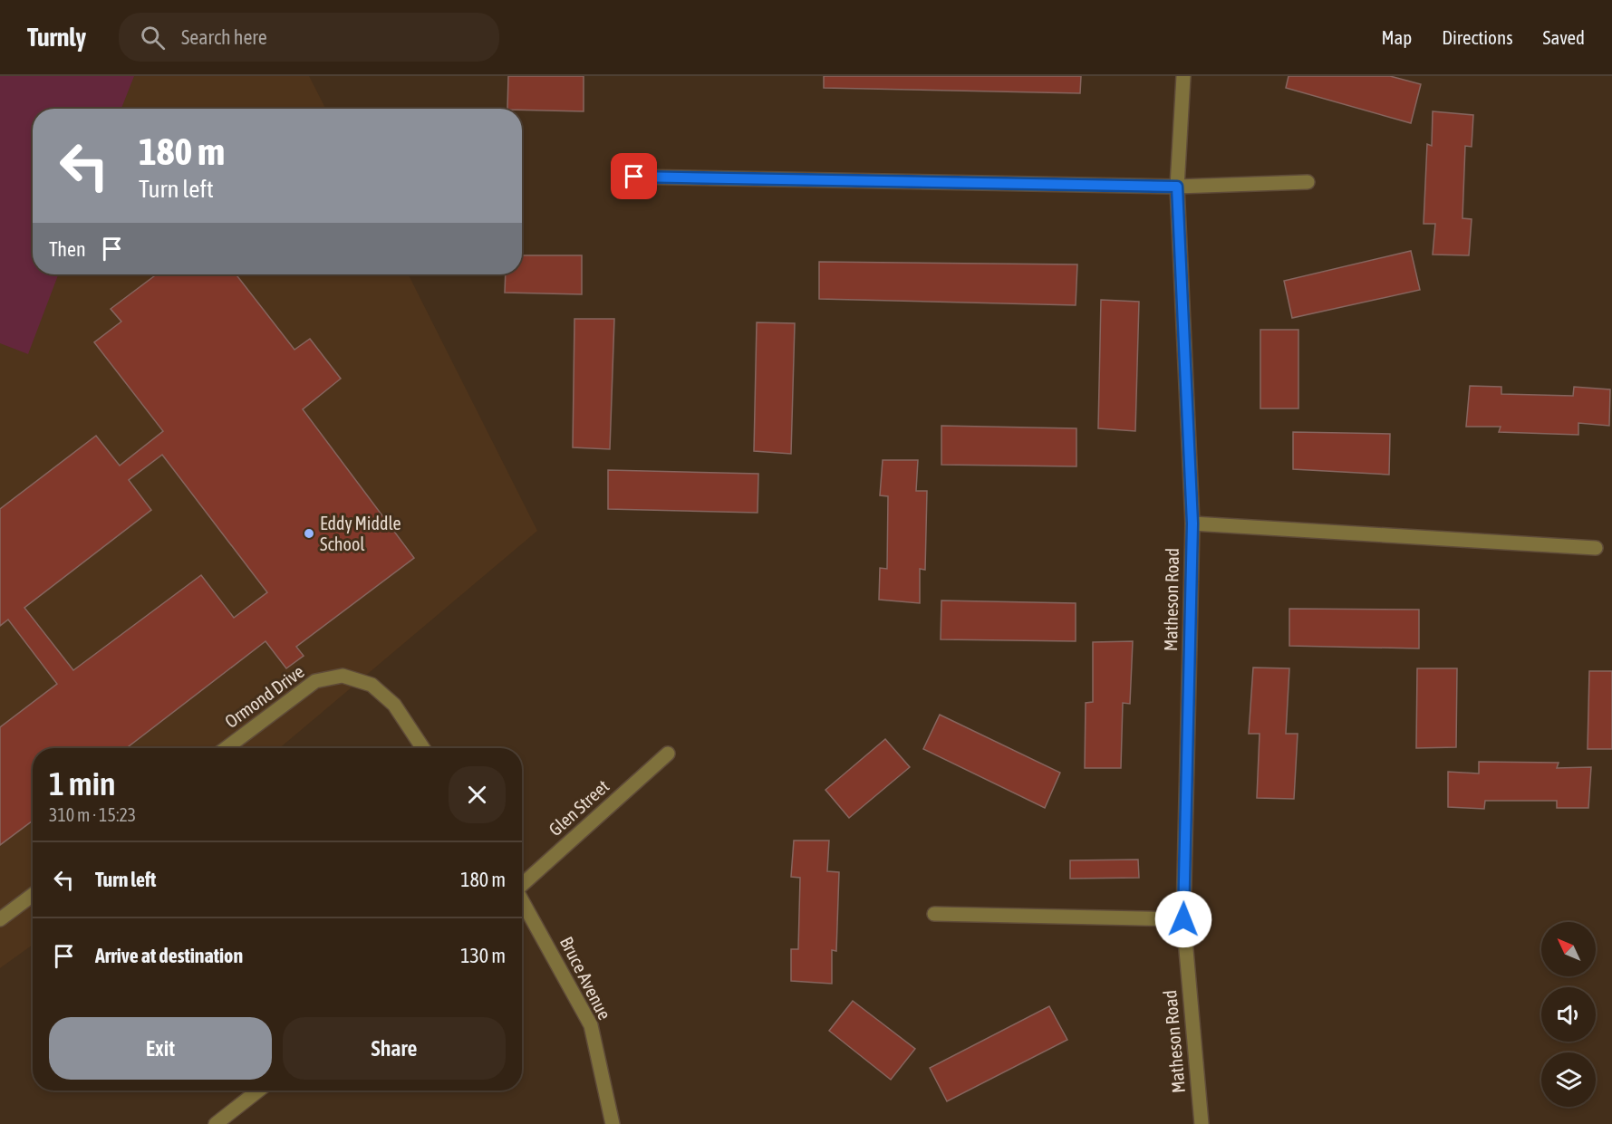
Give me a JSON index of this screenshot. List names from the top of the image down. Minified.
{"streets":{"street":["Matheson Road","Ormond Drive","Glen Street","Bruce Avenue"]},"places":["Eddy Middle School"],"north":"top left","page":{"header":"Turnly","search":"Search here","nav":["Map","Directions","Saved"],"turn":["180 m","Turn left"],"then":"Then","heading":["1 min","310 m · 15:23"],"list":[{"name":"Turn left","value":"180 m"},{"name":"Arrive at destination","value":"130 m"}],"buttons":["Exit","Share"]}}
